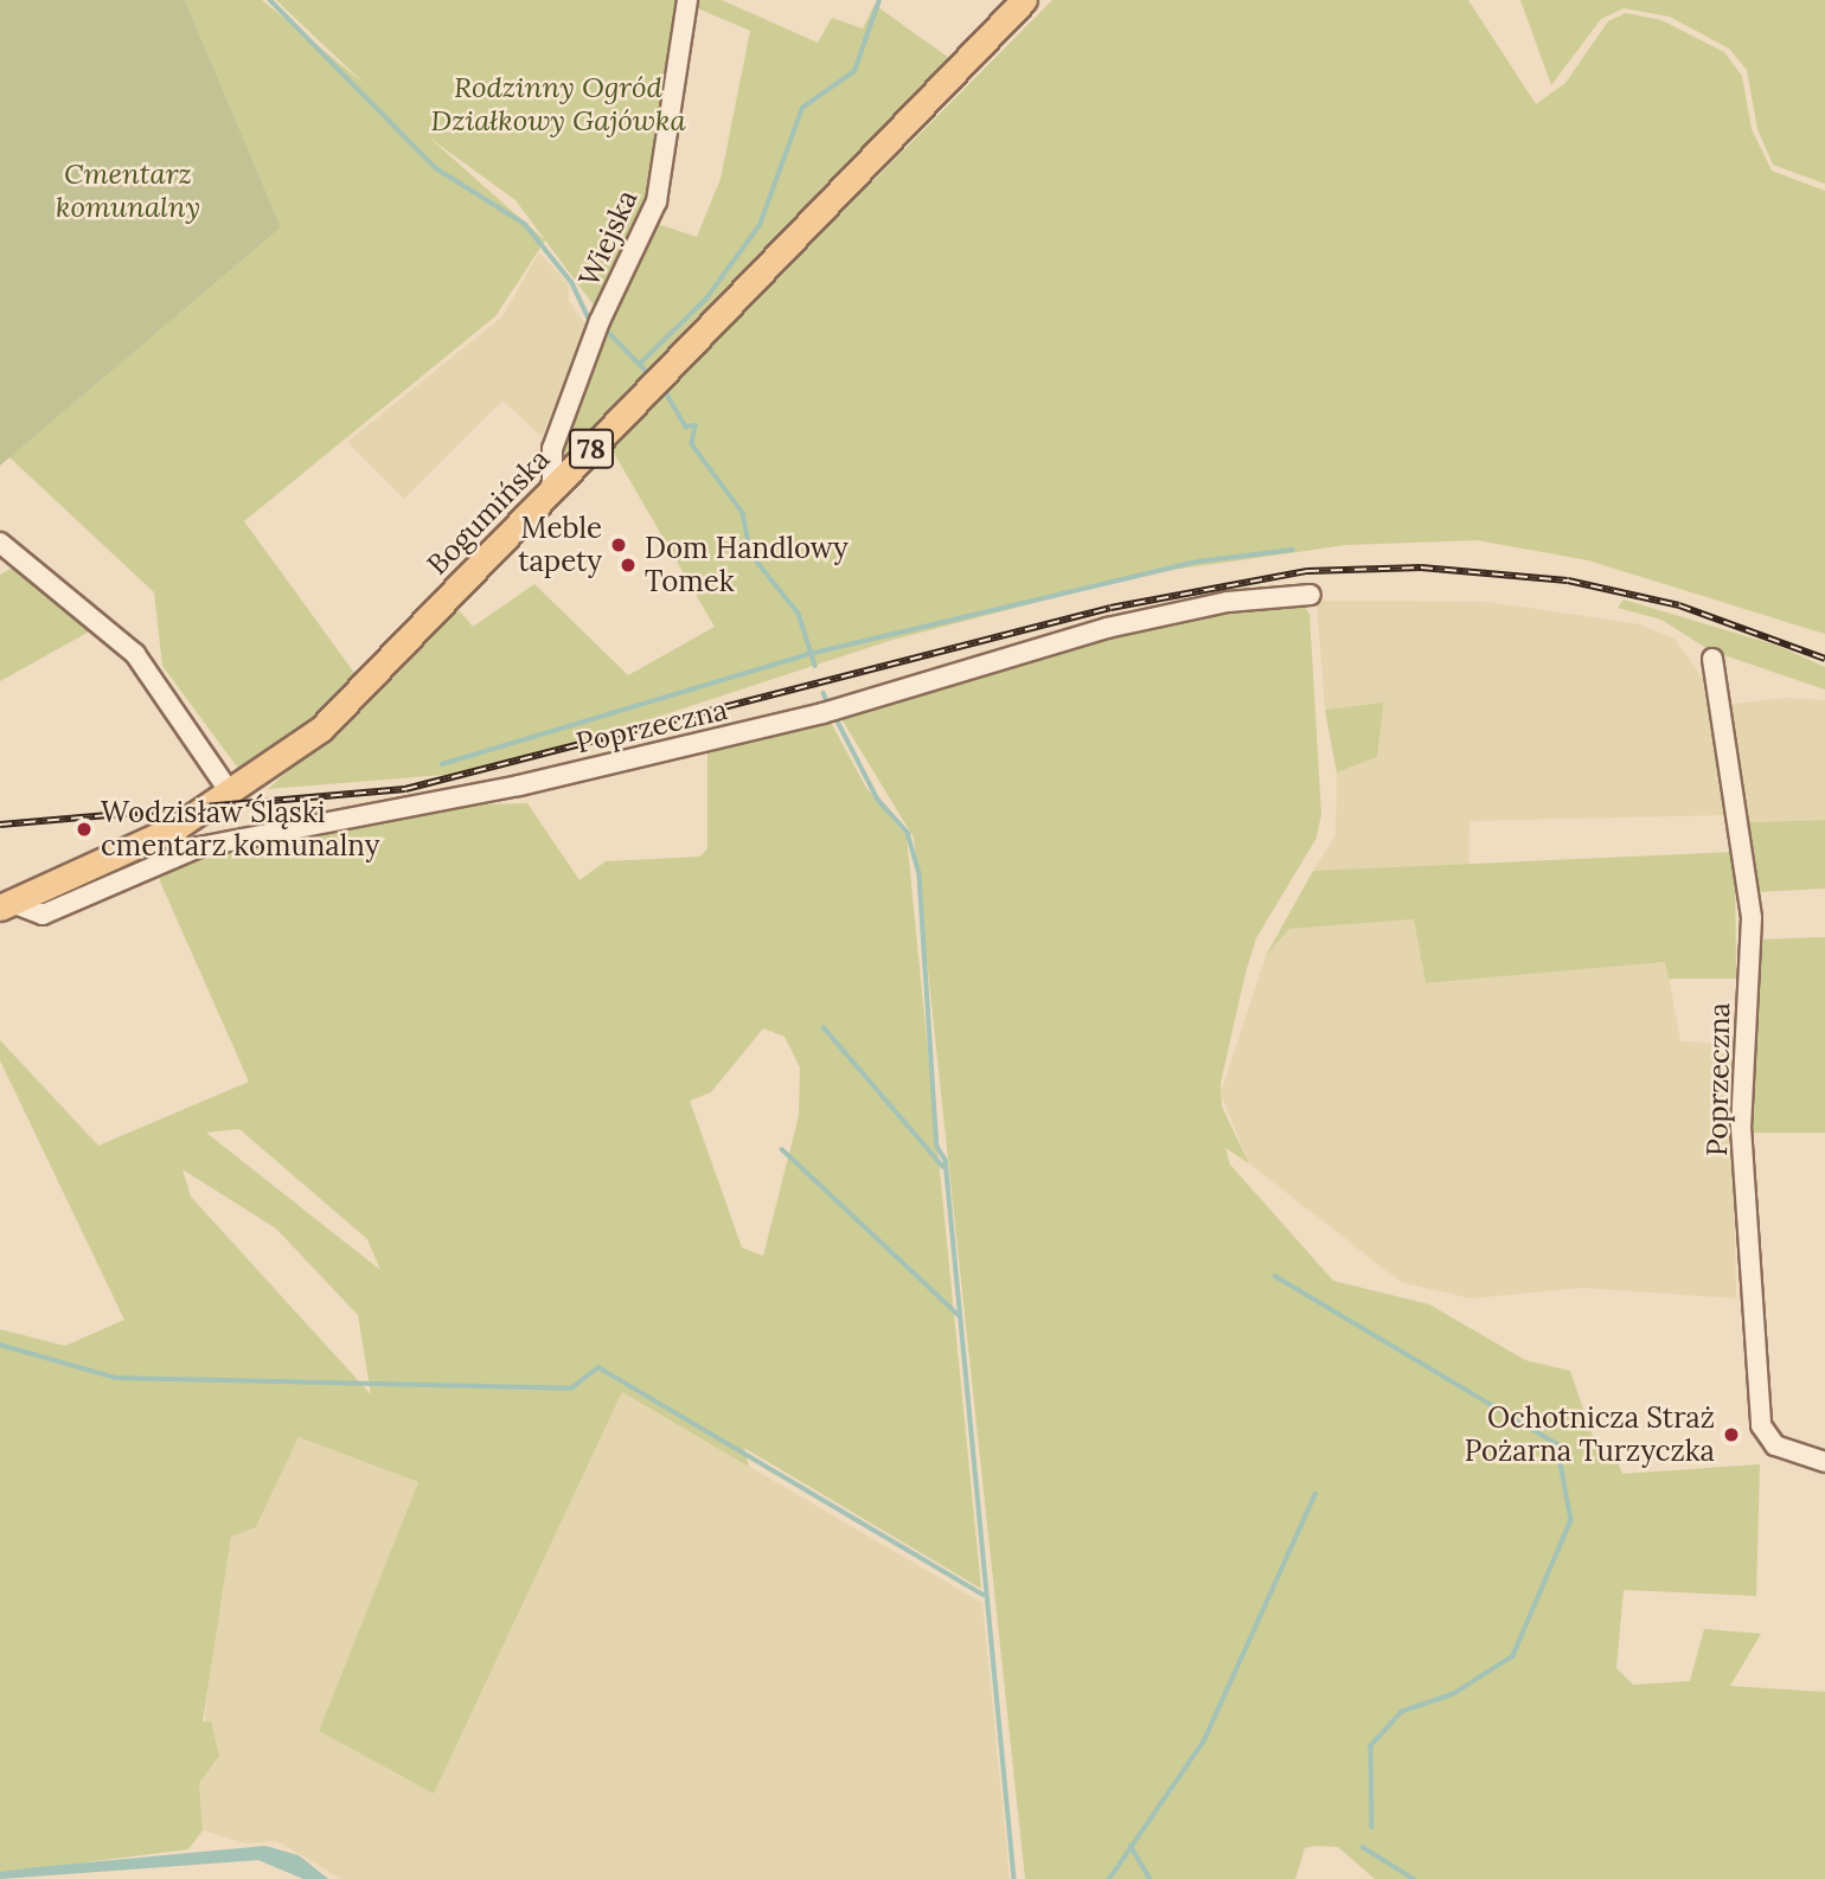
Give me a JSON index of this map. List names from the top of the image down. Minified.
{"streets":{"main road":["78","Bogumińska"],"street":["Wiejska","Poprzeczna"]},"crossings":[["Wiejska","Bogumińska"],["Bogumińska","Poprzeczna"]],"parks":["Rodzinny Ogród Działkowy Gajówka","Cmentarz komunalny"],"places":["Meble tapety","Dom Handlowy Tomek","Wodzisław Śląski cmentarz komunalny","Ochotnicza Straż Pożarna Turzyczka"]}
